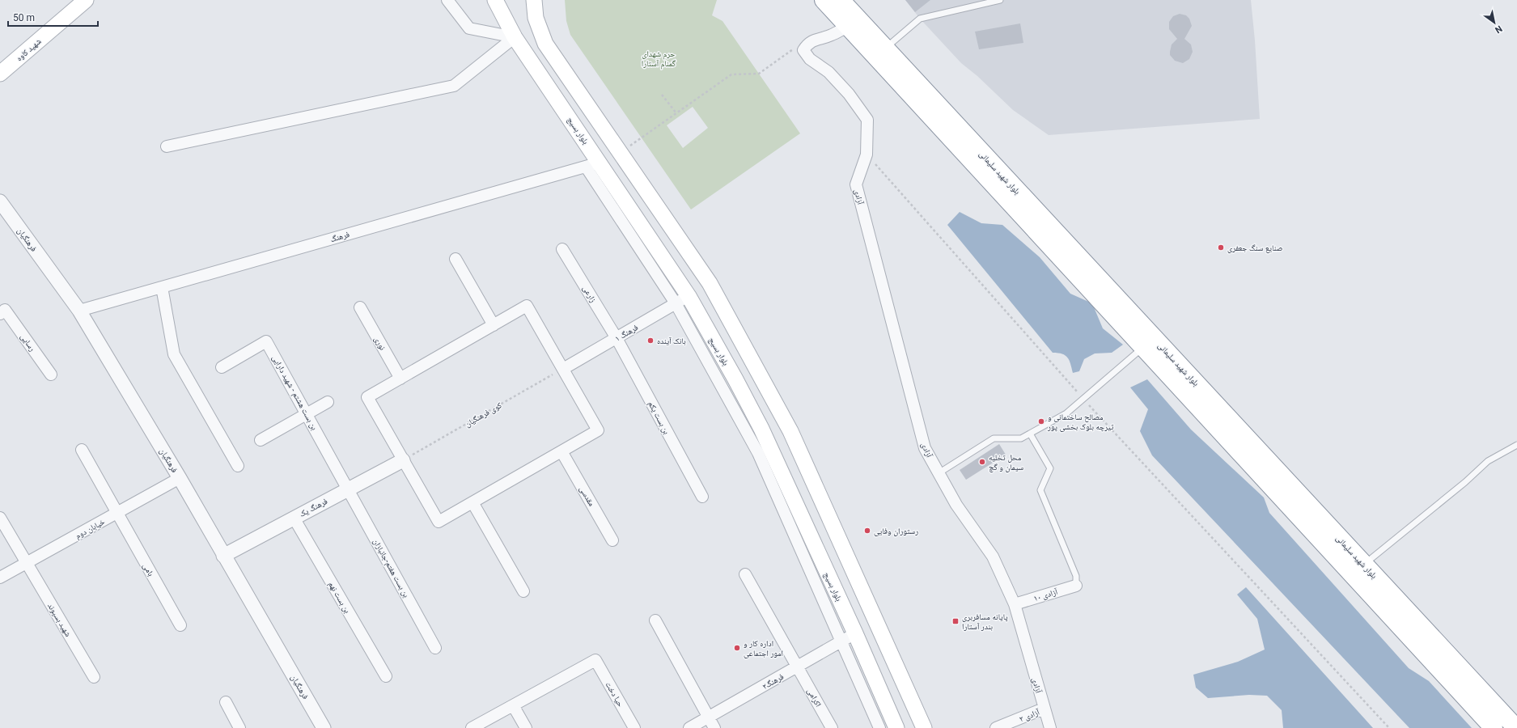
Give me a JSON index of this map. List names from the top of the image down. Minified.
{"streets":{"highway":["بلوار شهید سلیمانی"],"main road":["شهید کاوه","بلوار بسیج"],"street":["آزادی","فرهنگ","فرهنگیان","زارعی","فرهنگ ۱","رسایی","نوری","بن بست هشتم - شهید دارایی","بن بست یکم","مقدسی","فرهنگ یک","خیابان دوم","بن بست هفتم-جانبازان","بامی","آزادی ۱۰","بن بست نهم","شهید بسیوند","فرهنگ۲","حیا دخت","اکرامی","آزادی ۲"],"path":["کوی فرهنگیان"]},"crossings":[["بلوار بسیج","فرهنگ"],["بلوار بسیج","فرهنگ ۱"],["بلوار بسیج","فرهنگ۲"],["آزادی","آزادی ۱۰"],["آزادی","آزادی ۲"],["فرهنگ","فرهنگیان"],["فرهنگیان","فرهنگ یک"],["فرهنگیان","خیابان دوم"],["زارعی","فرهنگ ۱"],["زارعی","بن بست یکم"],["فرهنگ ۱","کوی فرهنگیان"],["فرهنگ ۱","بن بست یکم"],["بن بست هشتم - شهید دارایی","فرهنگ یک"],["بن بست هشتم - شهید دارایی","بن بست هفتم-جانبازان"],["کوی فرهنگیان","فرهنگ یک"],["فرهنگ یک","بن بست هفتم-جانبازان"],["فرهنگ یک","بن بست نهم"],["خیابان دوم","بامی"],["خیابان دوم","شهید بسیوند"],["فرهنگ۲","اکرامی"]],"parks":["حرم شهدای گمنام آستارا"],"places":{"other":["صنایع سنگ جعفری","بانک آینده","مصالح ساختمانی و تیرچه بلوک بخشی پور","محل تخلیه سیمان و گچ","رستوران وفایی","اداره کار و امور اجتماعی"],"transit":["پایانه مسافربری بندر آستارا"]},"scale_bar":"50 m","north":"bottom right"}
